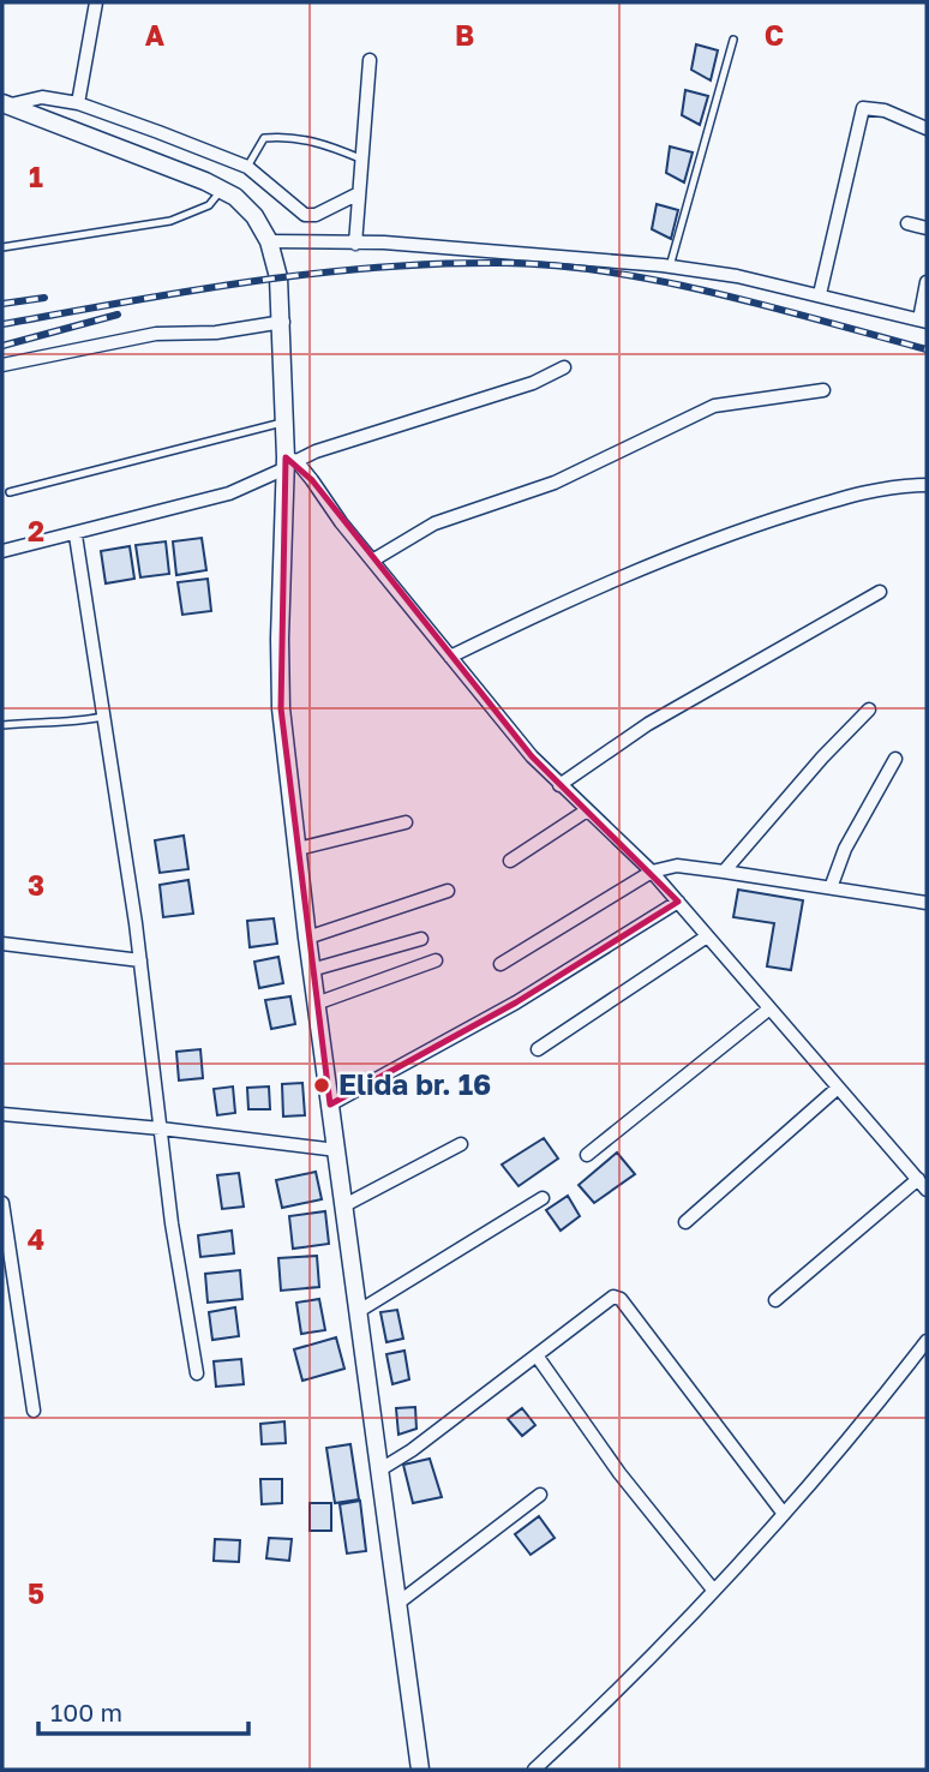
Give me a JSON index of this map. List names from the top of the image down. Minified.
{"places":["Elida br. 16"],"scale_bar":"100 m","grid":{"columns":["A","B","C"],"rows":["1","2","3","4","5"]}}
